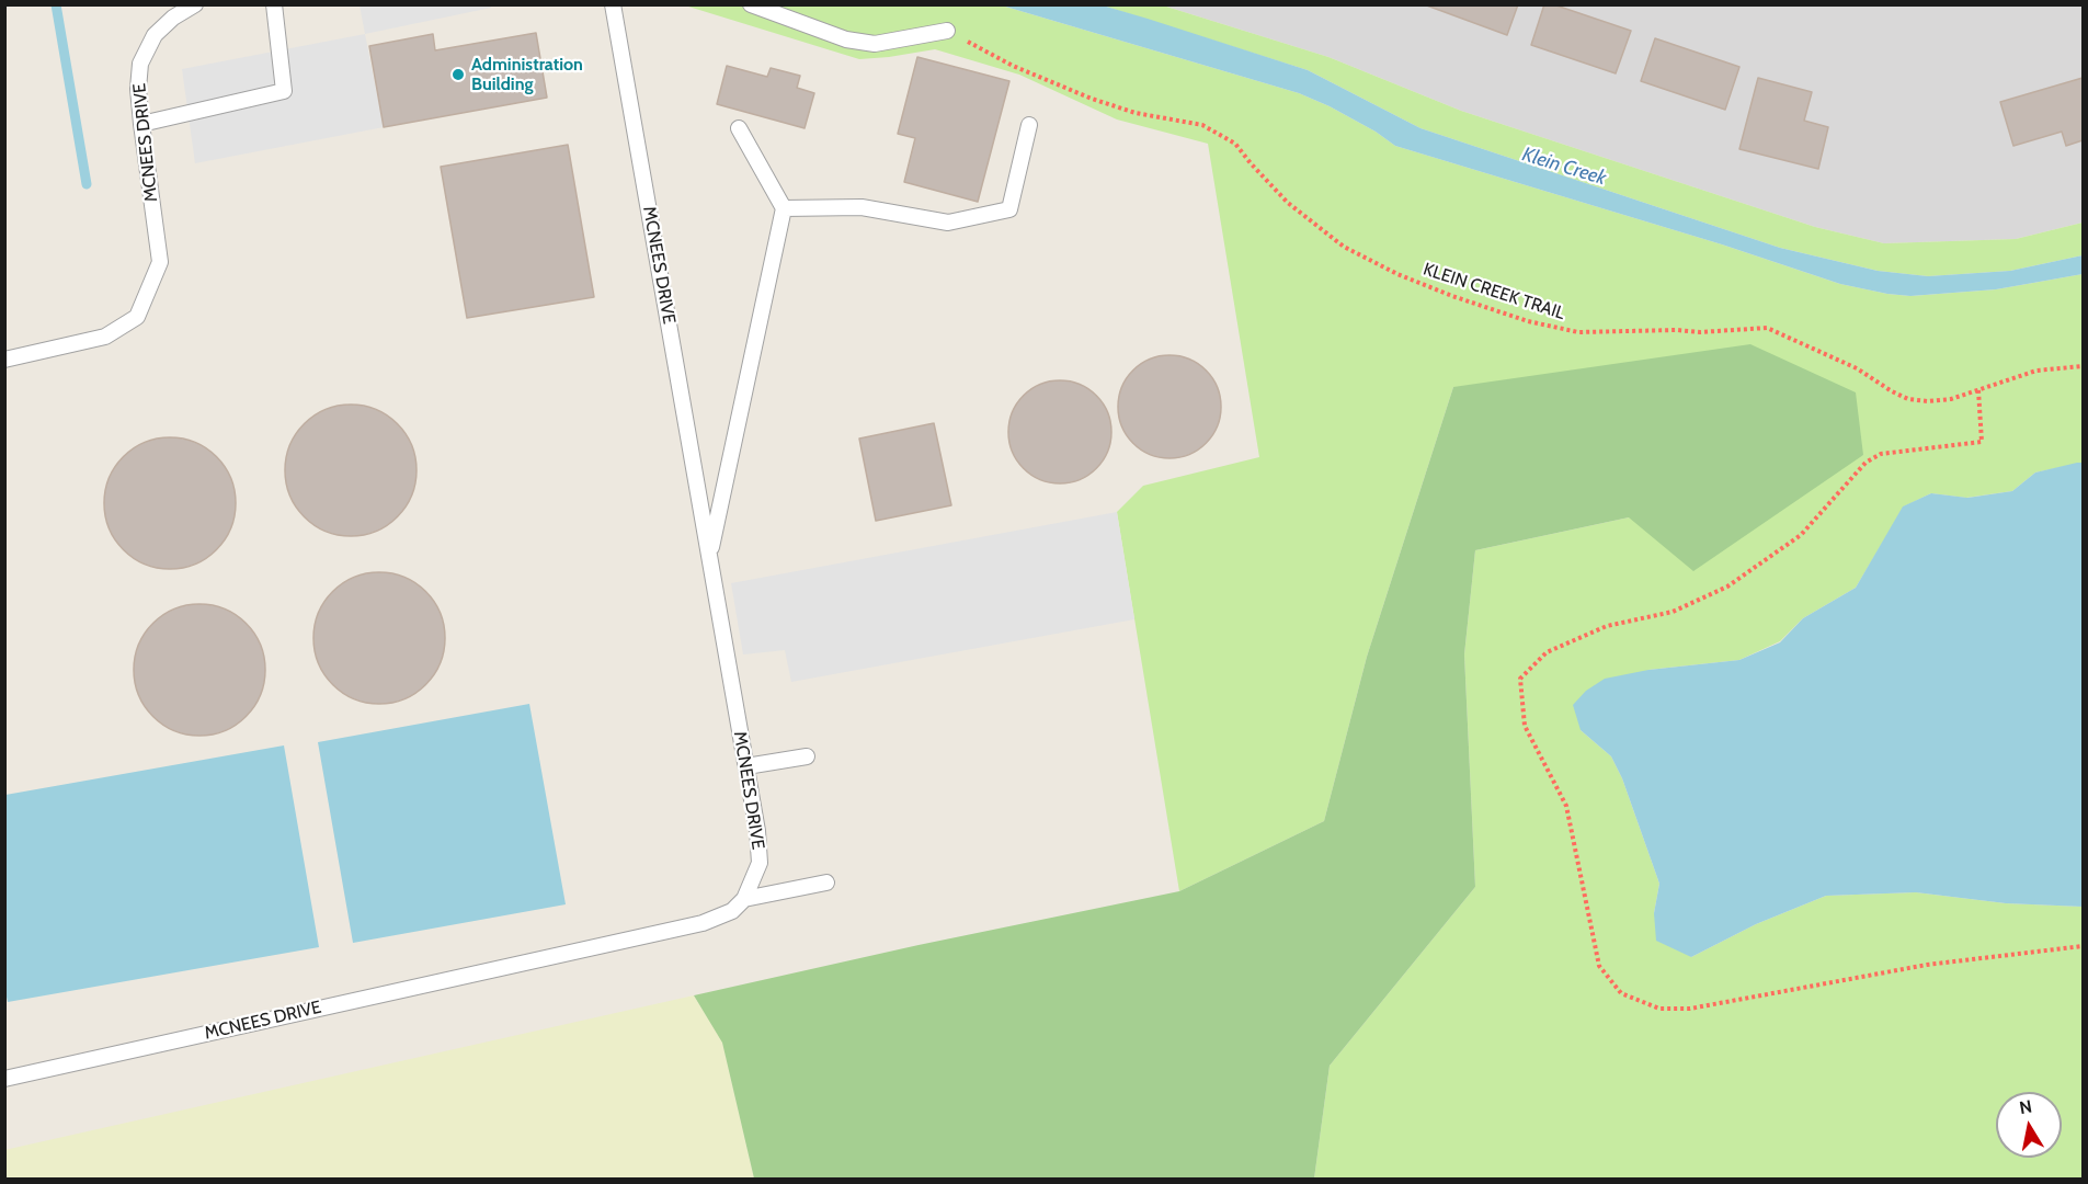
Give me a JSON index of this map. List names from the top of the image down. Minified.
{"streets":{"lane":["MCNEES DRIVE"],"path":["KLEIN CREEK TRAIL"]},"water":["Klein Creek"],"places":["Administration Building"],"north":"top"}
